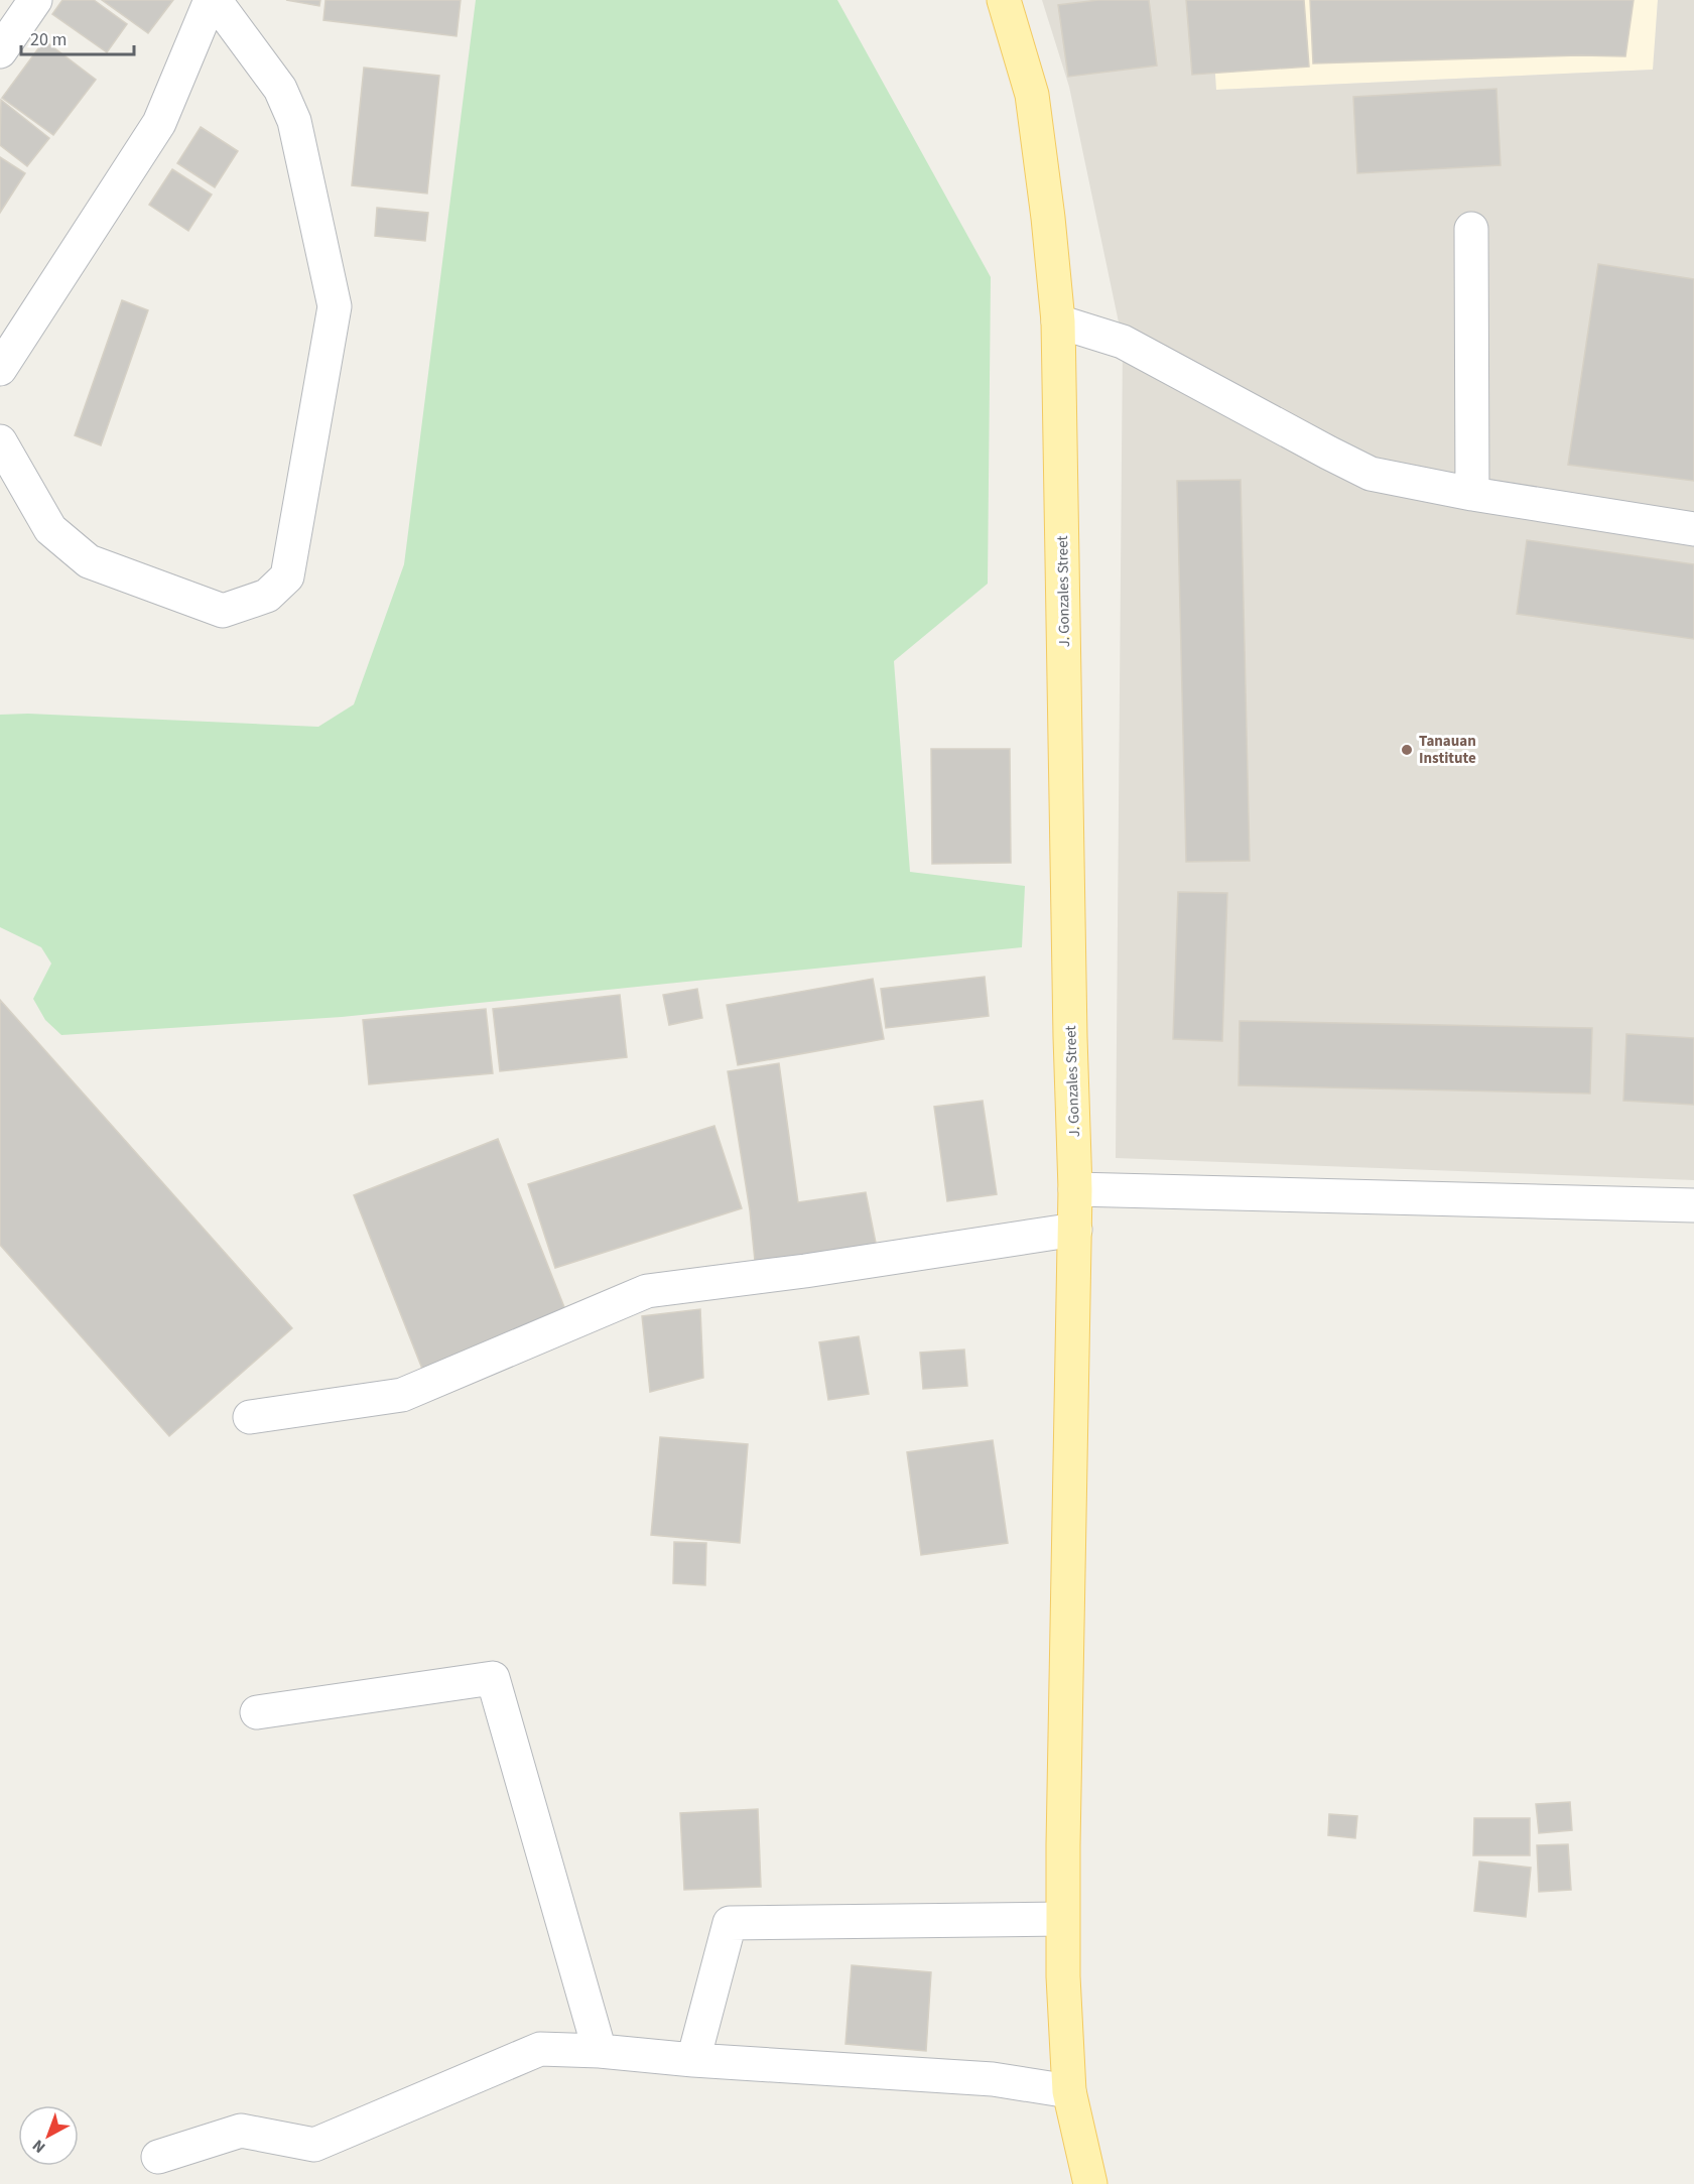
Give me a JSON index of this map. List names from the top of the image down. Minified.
{"streets":{"main road":["J. Gonzales Street"]},"places":["Tanauan Institute"],"scale_bar":"20 m","north":"bottom left"}
